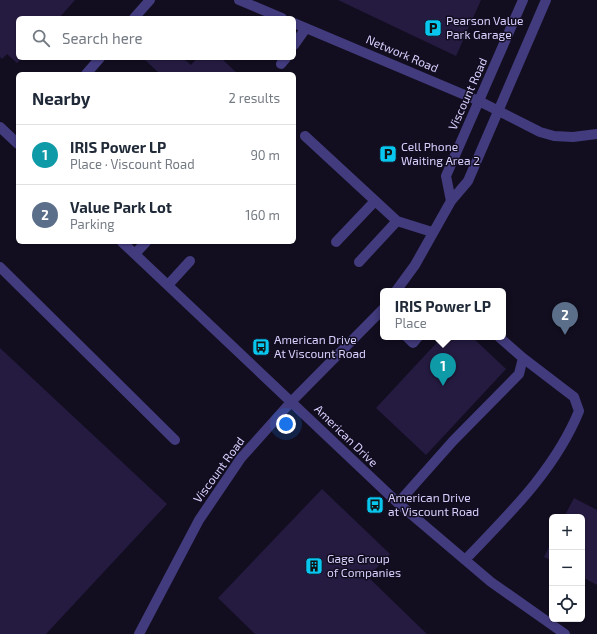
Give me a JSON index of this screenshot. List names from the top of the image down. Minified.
{"streets":{"street":["Network Road","Viscount Road","American Drive"]},"crossings":[["Network Road","Viscount Road"],["Viscount Road","American Drive"]],"places":{"parking":["Pearson Value Park Garage","Cell Phone Waiting Area 2"],"bus stop":["American Drive At Viscount Road","American Drive at Viscount Road"],"building":["Gage Group of Companies"]},"page":{"search":"Search here","heading":["Nearby","2 results"],"list":[{"mark":"1","name":"IRIS Power LP","note":"Place · Viscount Road","value":"90 m"},{"mark":"2","name":"Value Park Lot","note":"Parking","value":"160 m"}],"popup":["IRIS Power LP","Place"],"pins":["2","1"],"map_buttons":["+","−"]}}
